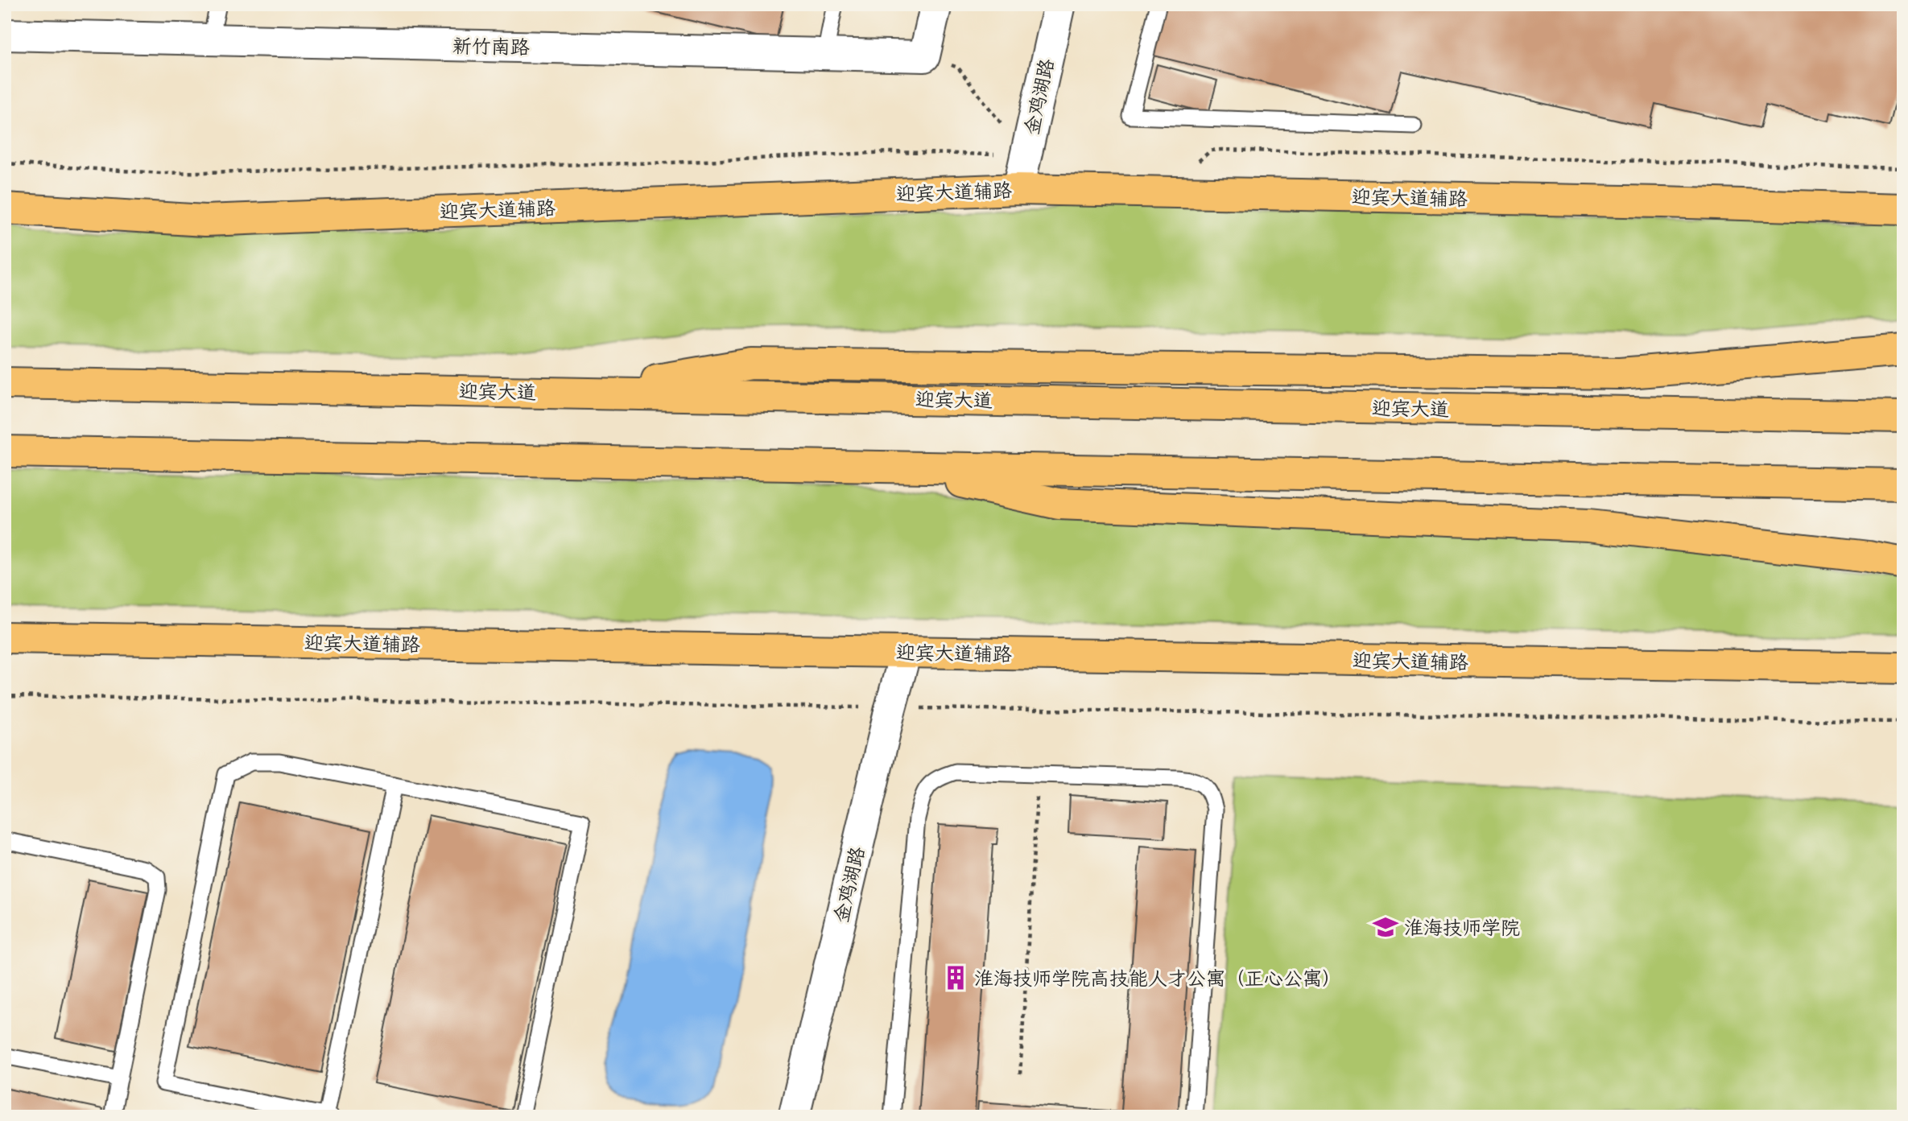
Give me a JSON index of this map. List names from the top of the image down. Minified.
{"streets":{"main road":["迎宾大道辅路","迎宾大道"],"street":["新竹南路","金鸡湖路"]},"crossings":[["金鸡湖路","迎宾大道辅路"]],"places":{"school or university":["淮海技师学院"],"building":["淮海技师学院高技能人才公寓（正心公寓）"]}}
